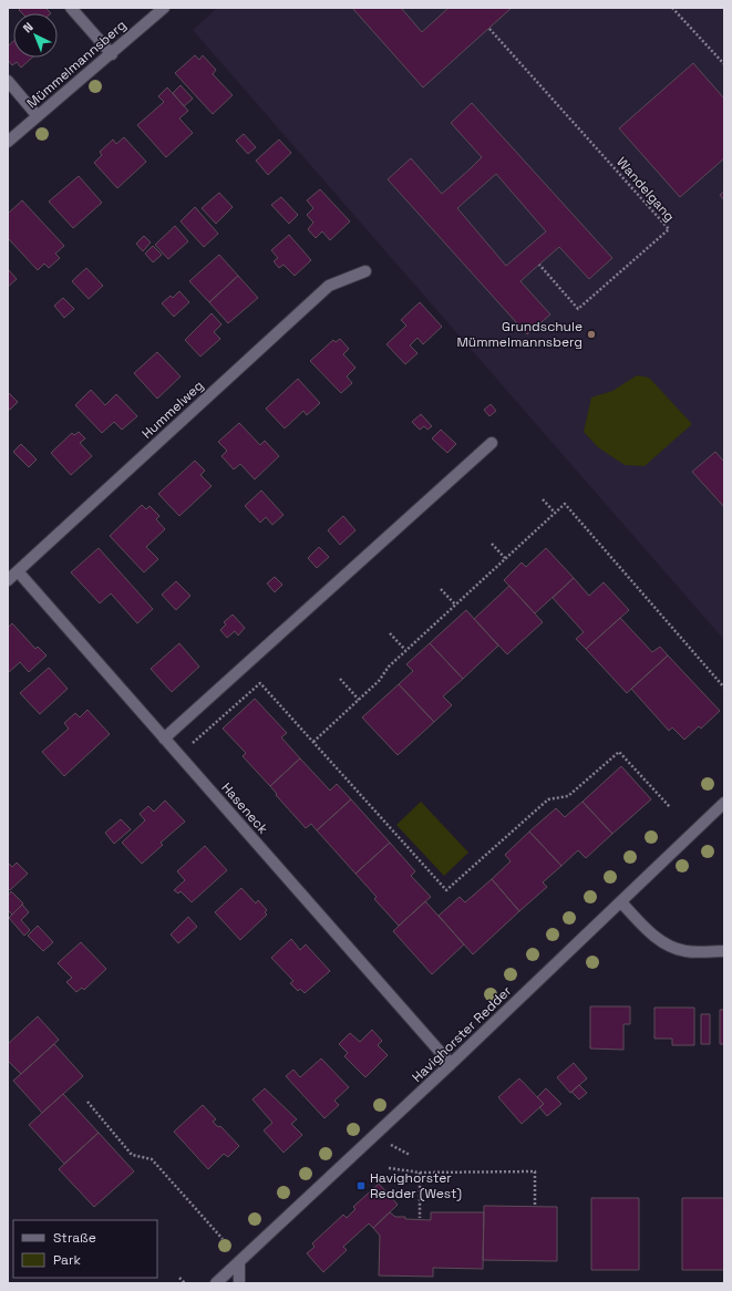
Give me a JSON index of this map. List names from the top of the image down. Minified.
{"streets":{"street":["Mümmelmannsberg","Hummelweg","Haseneck","Havighorster Redder"],"path":["Wandelgang"]},"crossings":[["Hummelweg","Haseneck"],["Haseneck","Havighorster Redder"]],"places":{"other":["Grundschule Mümmelmannsberg"],"transit":["Havighorster Redder (West)"]},"legend":["Straße","Park"],"north":"top left"}
